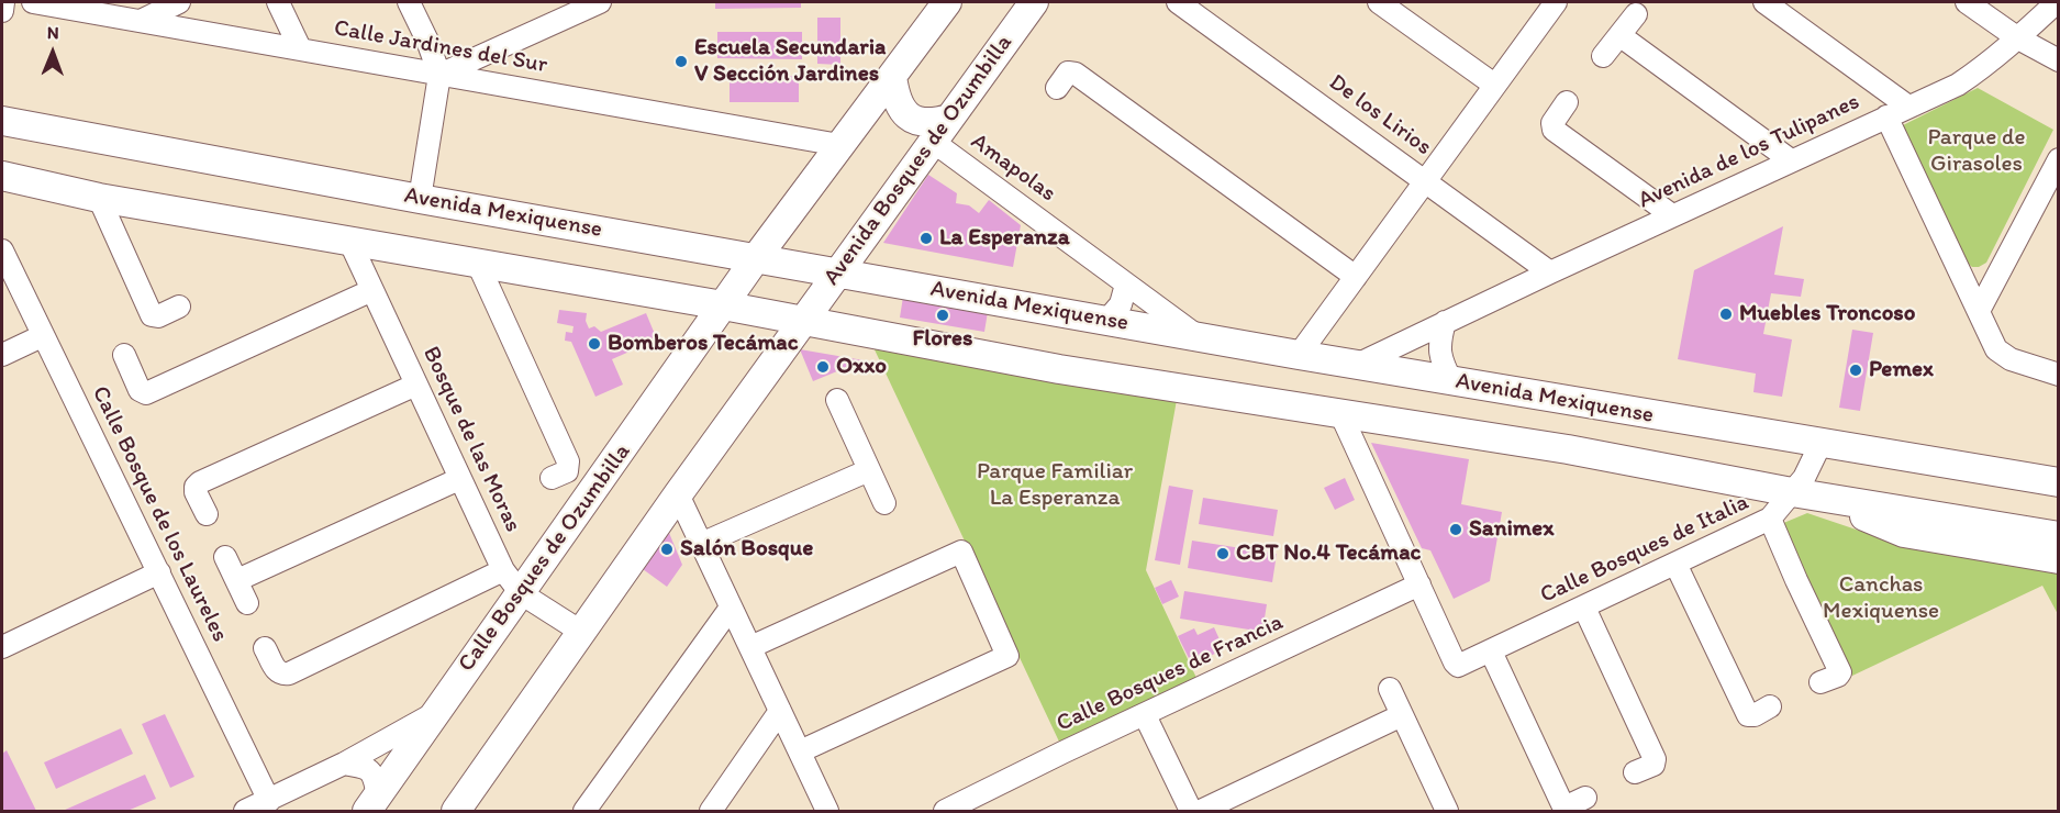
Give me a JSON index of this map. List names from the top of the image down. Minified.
{"streets":{"main road":["Avenida Bosques de Ozumbilla","Avenida Mexiquense","Calle Bosques de Ozumbilla"],"street":["Calle Jardines del Sur","De los Lirios","Avenida de los Tulipanes","Amapolas","Bosque de las Moras","Calle Bosque de los Laureles","Calle Bosques de Italia","Calle Bosques de Francia"]},"crossings":[["De los Lirios","Avenida de los Tulipanes"],["Avenida de los Tulipanes","Avenida Mexiquense"],["Avenida Bosques de Ozumbilla","Amapolas"],["Avenida Bosques de Ozumbilla","Avenida Mexiquense"],["Amapolas","Avenida Mexiquense"],["Avenida Mexiquense","Bosque de las Moras"],["Avenida Mexiquense","Calle Bosques de Italia"],["Avenida Mexiquense","Calle Bosques de Ozumbilla"],["Bosque de las Moras","Calle Bosques de Ozumbilla"],["Calle Bosques de Italia","Calle Bosques de Francia"]],"parks":["Parque de Girasoles","Parque Familiar La Esperanza","Canchas Mexiquense"],"places":["Escuela Secundaria V Sección Jardines","La Esperanza","Muebles Troncoso","Flores","Bomberos Tecámac","Oxxo","Pemex","Sanimex","Salón Bosque","CBT No.4 Tecámac"],"north":"top"}
